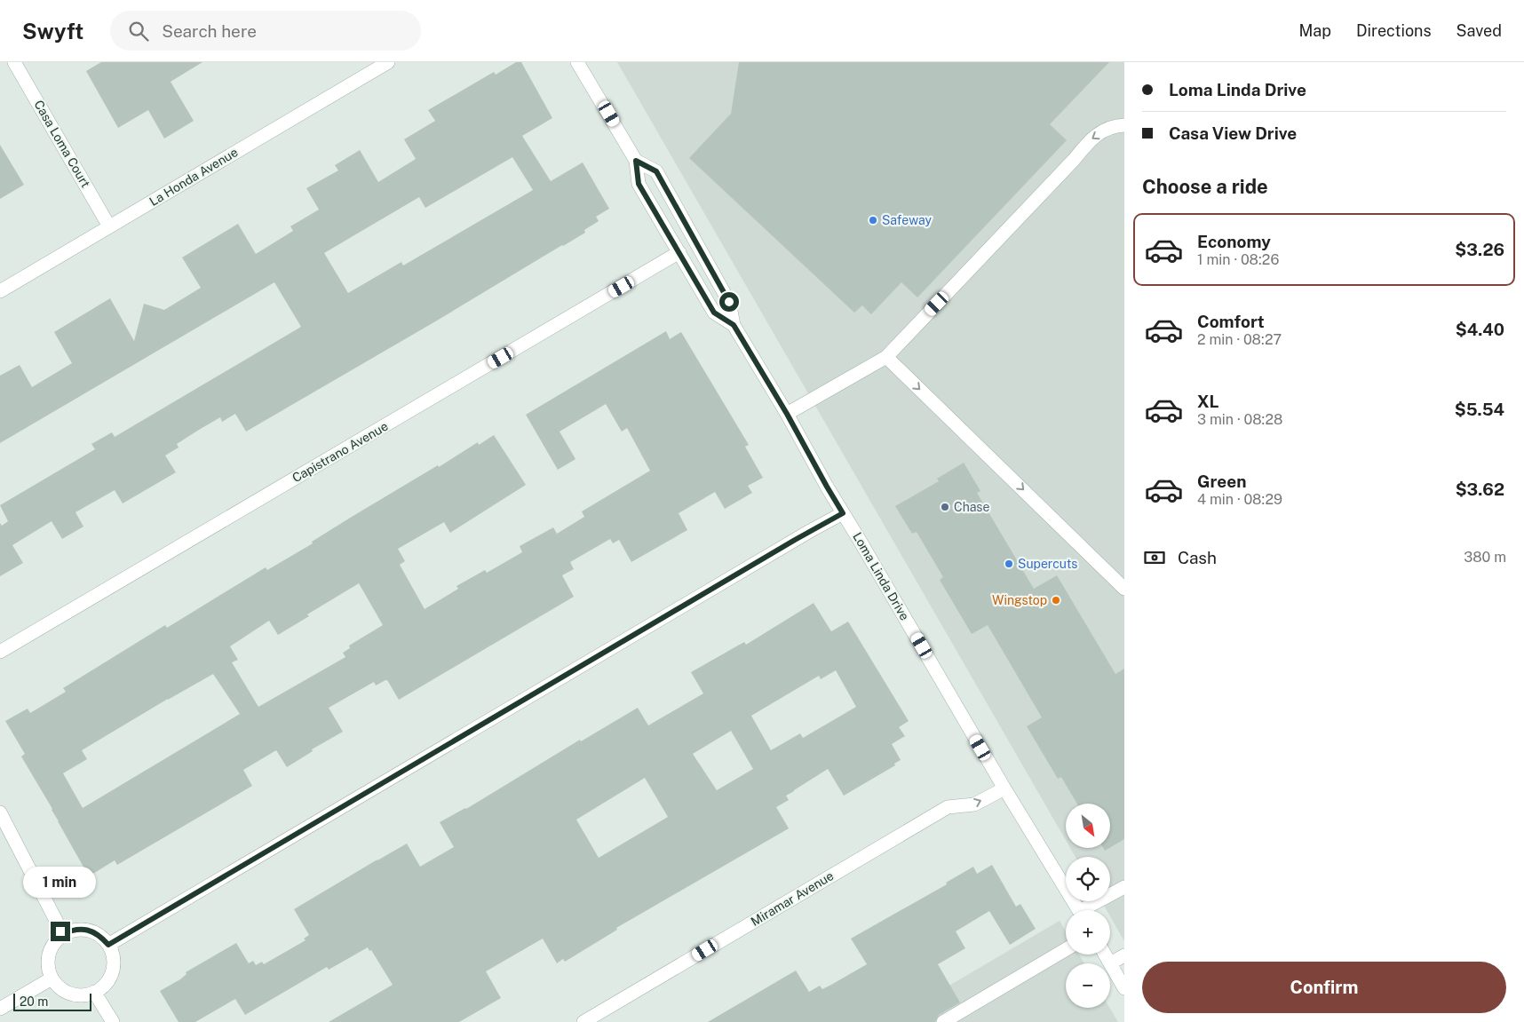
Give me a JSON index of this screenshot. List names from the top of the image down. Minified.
{"streets":{"street":["Casa Loma Court","La Honda Avenue","Capistrano Avenue","Loma Linda Drive","Miramar Avenue"]},"crossings":[["Casa Loma Court","La Honda Avenue"],["Capistrano Avenue","Loma Linda Drive"],["Loma Linda Drive","Miramar Avenue"]],"one_way":["Miramar Avenue"],"places":["Safeway","Chase","Supercuts","Wingstop"],"scale_bar":"20 m","north":"bottom right","page":{"header":"Swyft","search":"Search here","nav":["Map","Directions","Saved"],"banner":["Loma Linda Drive","Casa View Drive"],"heading":"Choose a ride","list":[{"name":"Economy","note":"1 min · 08:26","value":"$3.26"},{"name":"Comfort","note":"2 min · 08:27","value":"$4.40"},{"name":"XL","note":"3 min · 08:28","value":"$5.54"},{"name":"Green","note":"4 min · 08:29","value":"$3.62"}],"pay":["Cash","380 m"],"map_buttons":["+","−"],"bubble":"1 min","buttons":"Confirm","scale":"20 m"}}
